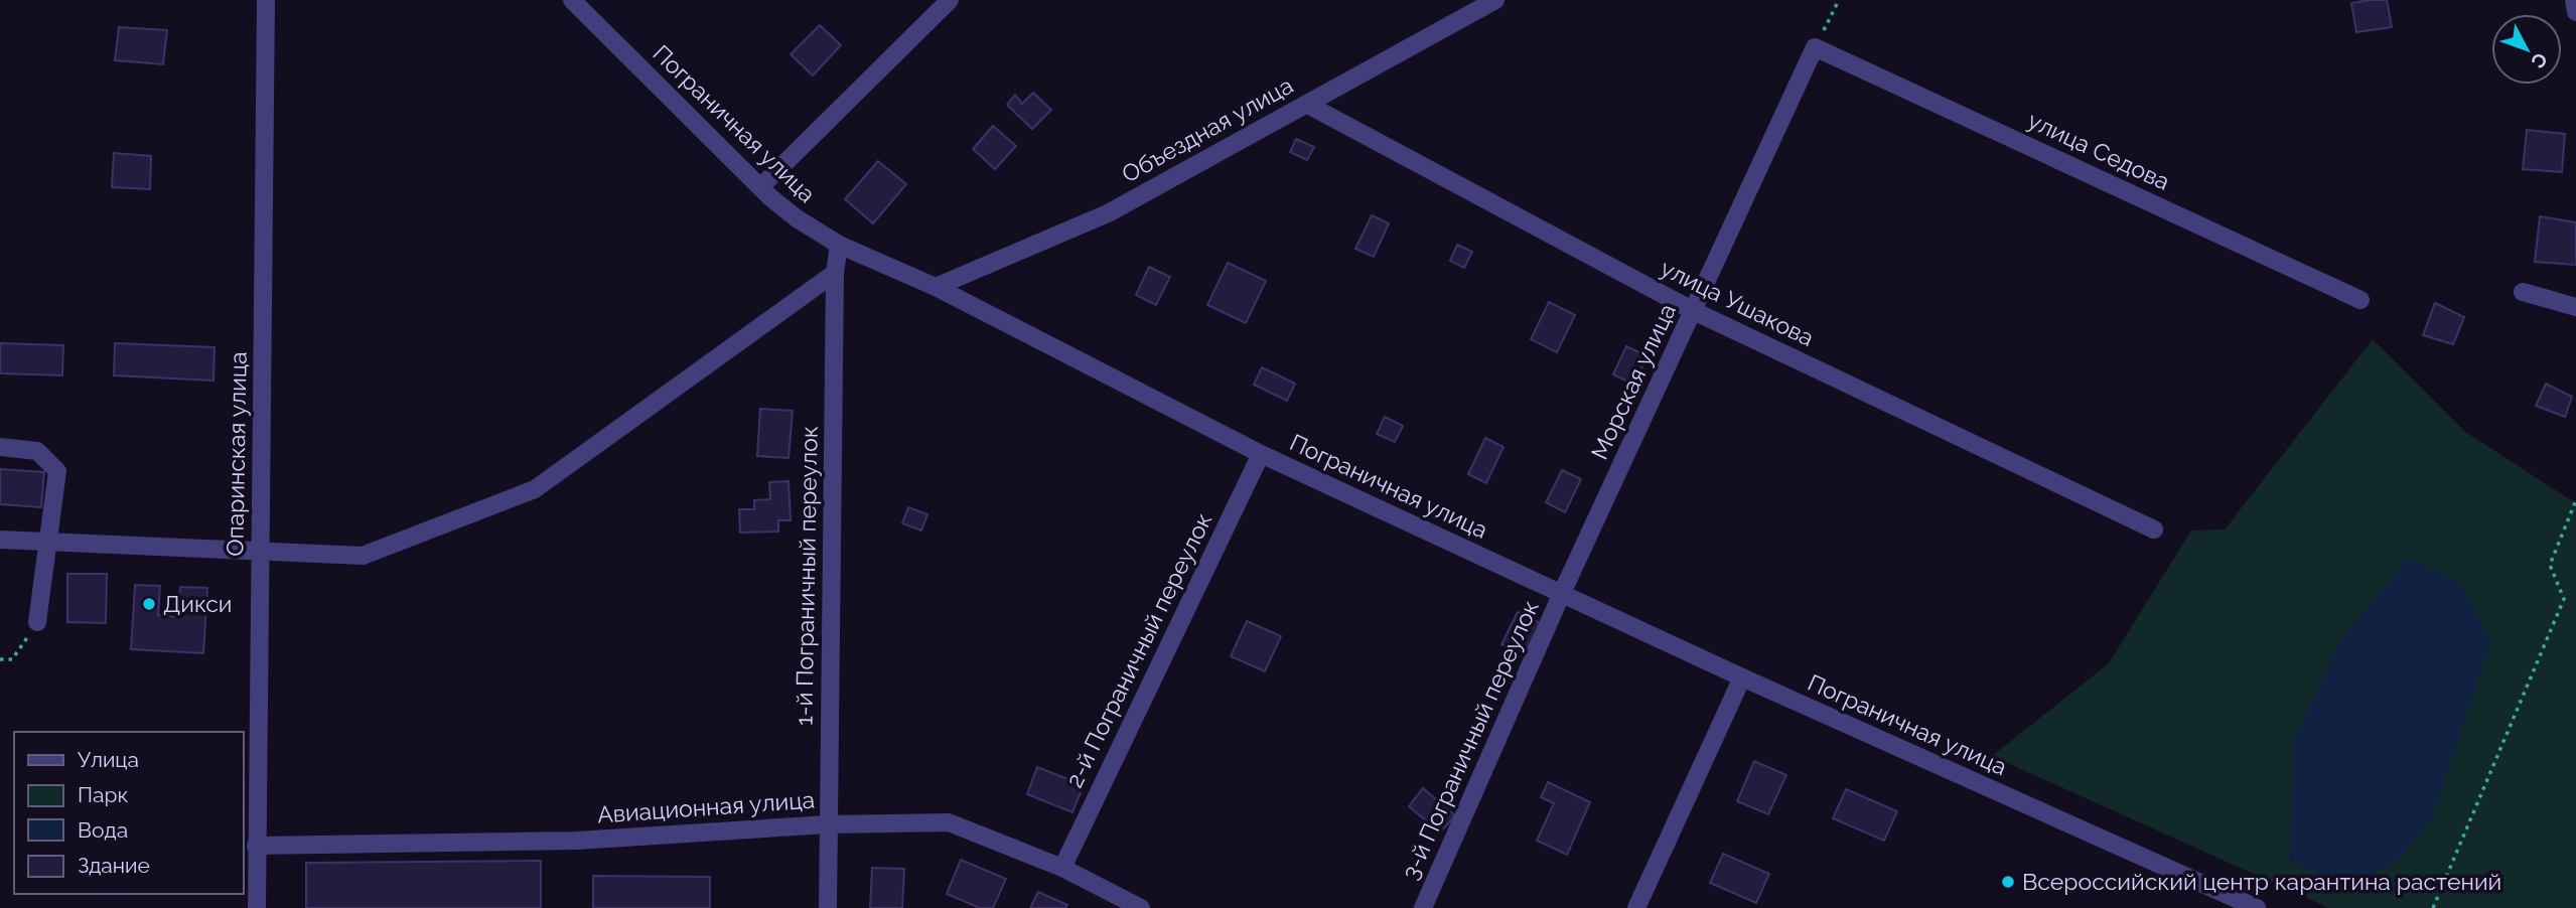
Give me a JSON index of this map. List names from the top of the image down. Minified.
{"streets":{"street":["Пограничная улица","Объездная улица","улица Седова","улица Ушакова","Морская улица","Опаринская улица","1-й Пограничный переулок","2-й Пограничный переулок","3-й Пограничный переулок","Авиационная улица"]},"crossings":[["Пограничная улица","Объездная улица"],["Пограничная улица","Морская улица"],["Пограничная улица","1-й Пограничный переулок"],["Пограничная улица","2-й Пограничный переулок"],["Пограничная улица","3-й Пограничный переулок"],["Объездная улица","улица Ушакова"],["улица Седова","Морская улица"],["улица Ушакова","Морская улица"],["Морская улица","3-й Пограничный переулок"],["Опаринская улица","Авиационная улица"],["1-й Пограничный переулок","Авиационная улица"],["2-й Пограничный переулок","Авиационная улица"]],"places":["Дикси","Всероссийский центр карантина растений"],"legend":["Улица","Парк","Вода","Здание"],"north":"bottom right"}
